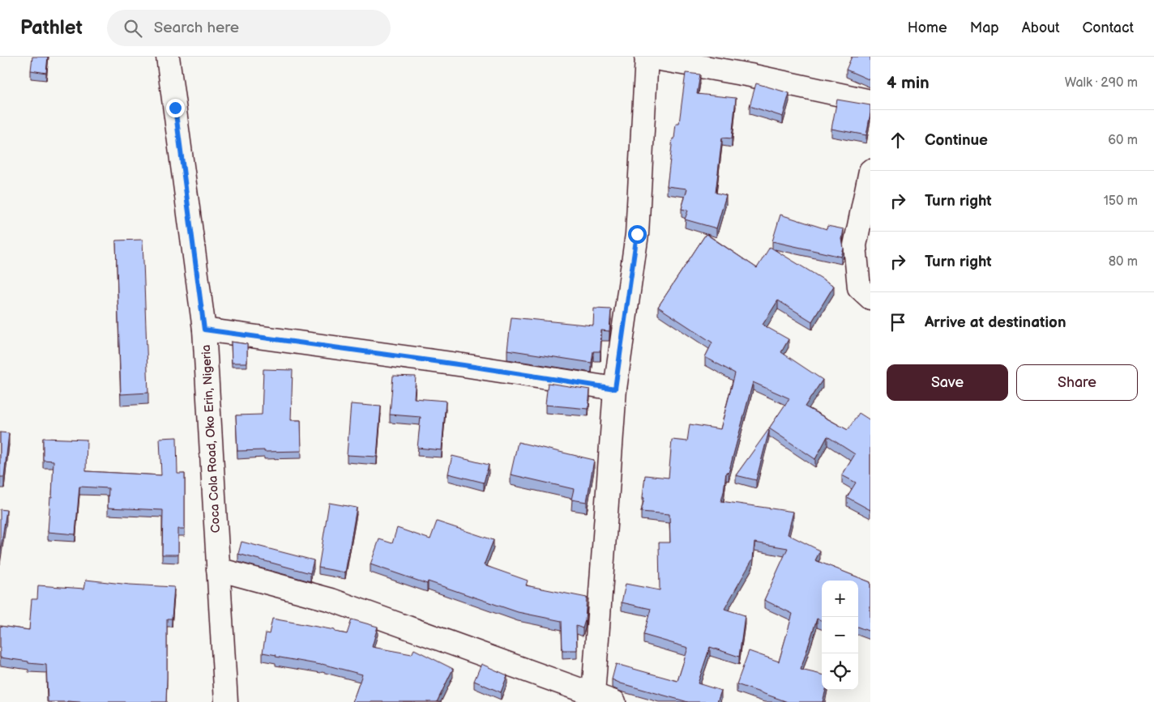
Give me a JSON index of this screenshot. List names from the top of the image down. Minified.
{"streets":{"street":["Coca Cola Road, Oko Erin, Nigeria"]},"page":{"header":"Pathlet","search":"Search here","nav":["Home","Map","About","Contact"],"heading":["4 min","Walk · 290 m"],"list":[["Continue","60 m"],["Turn right","150 m"],["Turn right","80 m"],"Arrive at destination"],"buttons":["Save","Share"],"map_buttons":["+","−"]}}
